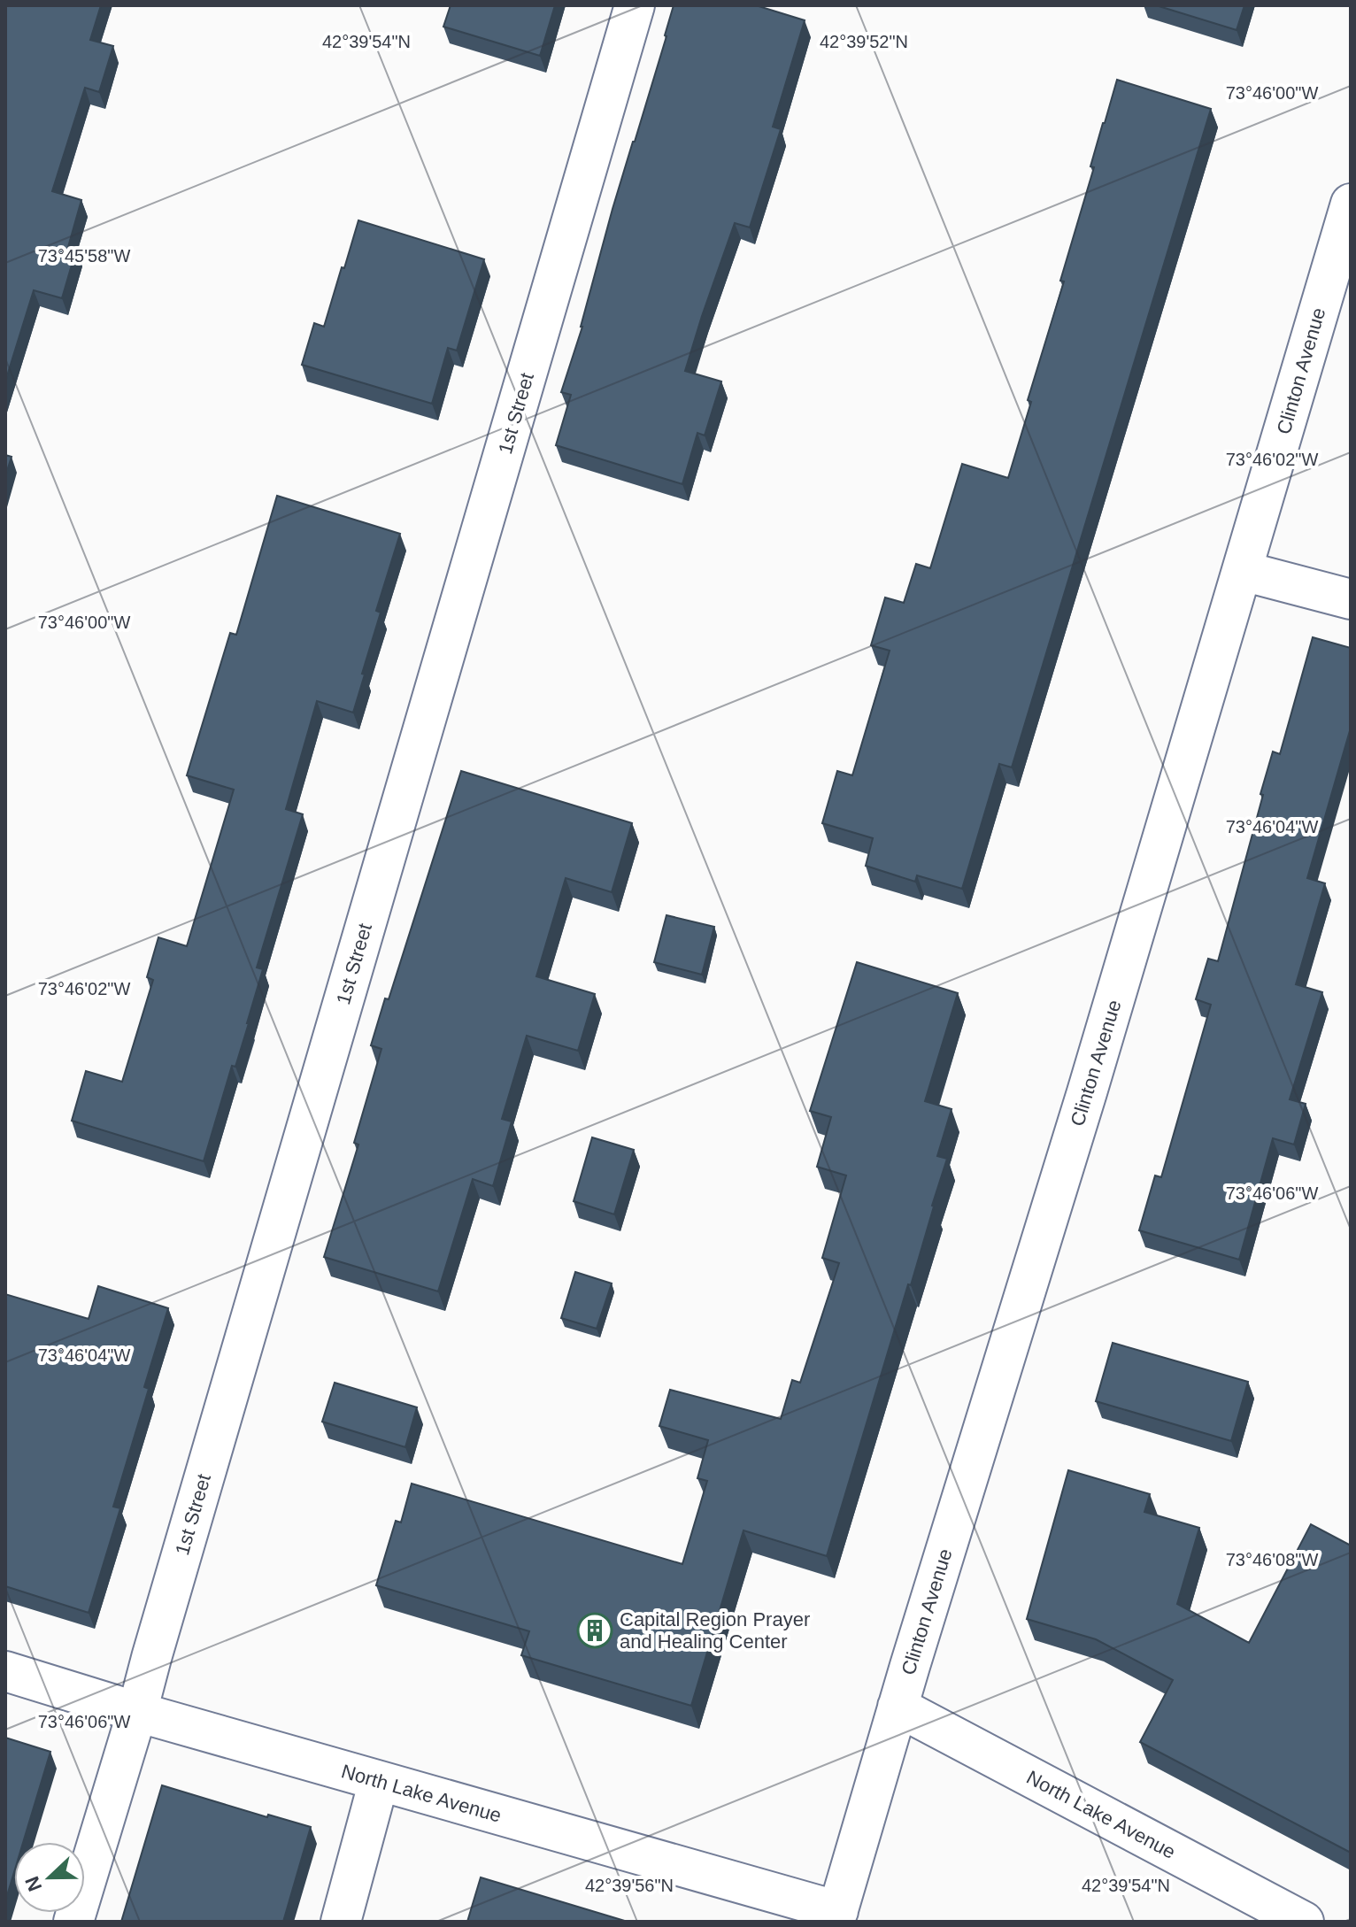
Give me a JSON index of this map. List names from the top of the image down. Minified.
{"streets":{"street":["Clinton Avenue","1st Street","North Lake Avenue"]},"crossings":[["Clinton Avenue","North Lake Avenue"],["1st Street","North Lake Avenue"]],"places":{"building":["Capital Region Prayer and Healing Center"]},"north":"left","coordinates":["42°39'54\"N","42°39'52\"N","73°46'00\"W","73°45'58\"W","73°46'02\"W","73°46'04\"W","73°46'06\"W","73°46'08\"W","42°39'56\"N"]}
